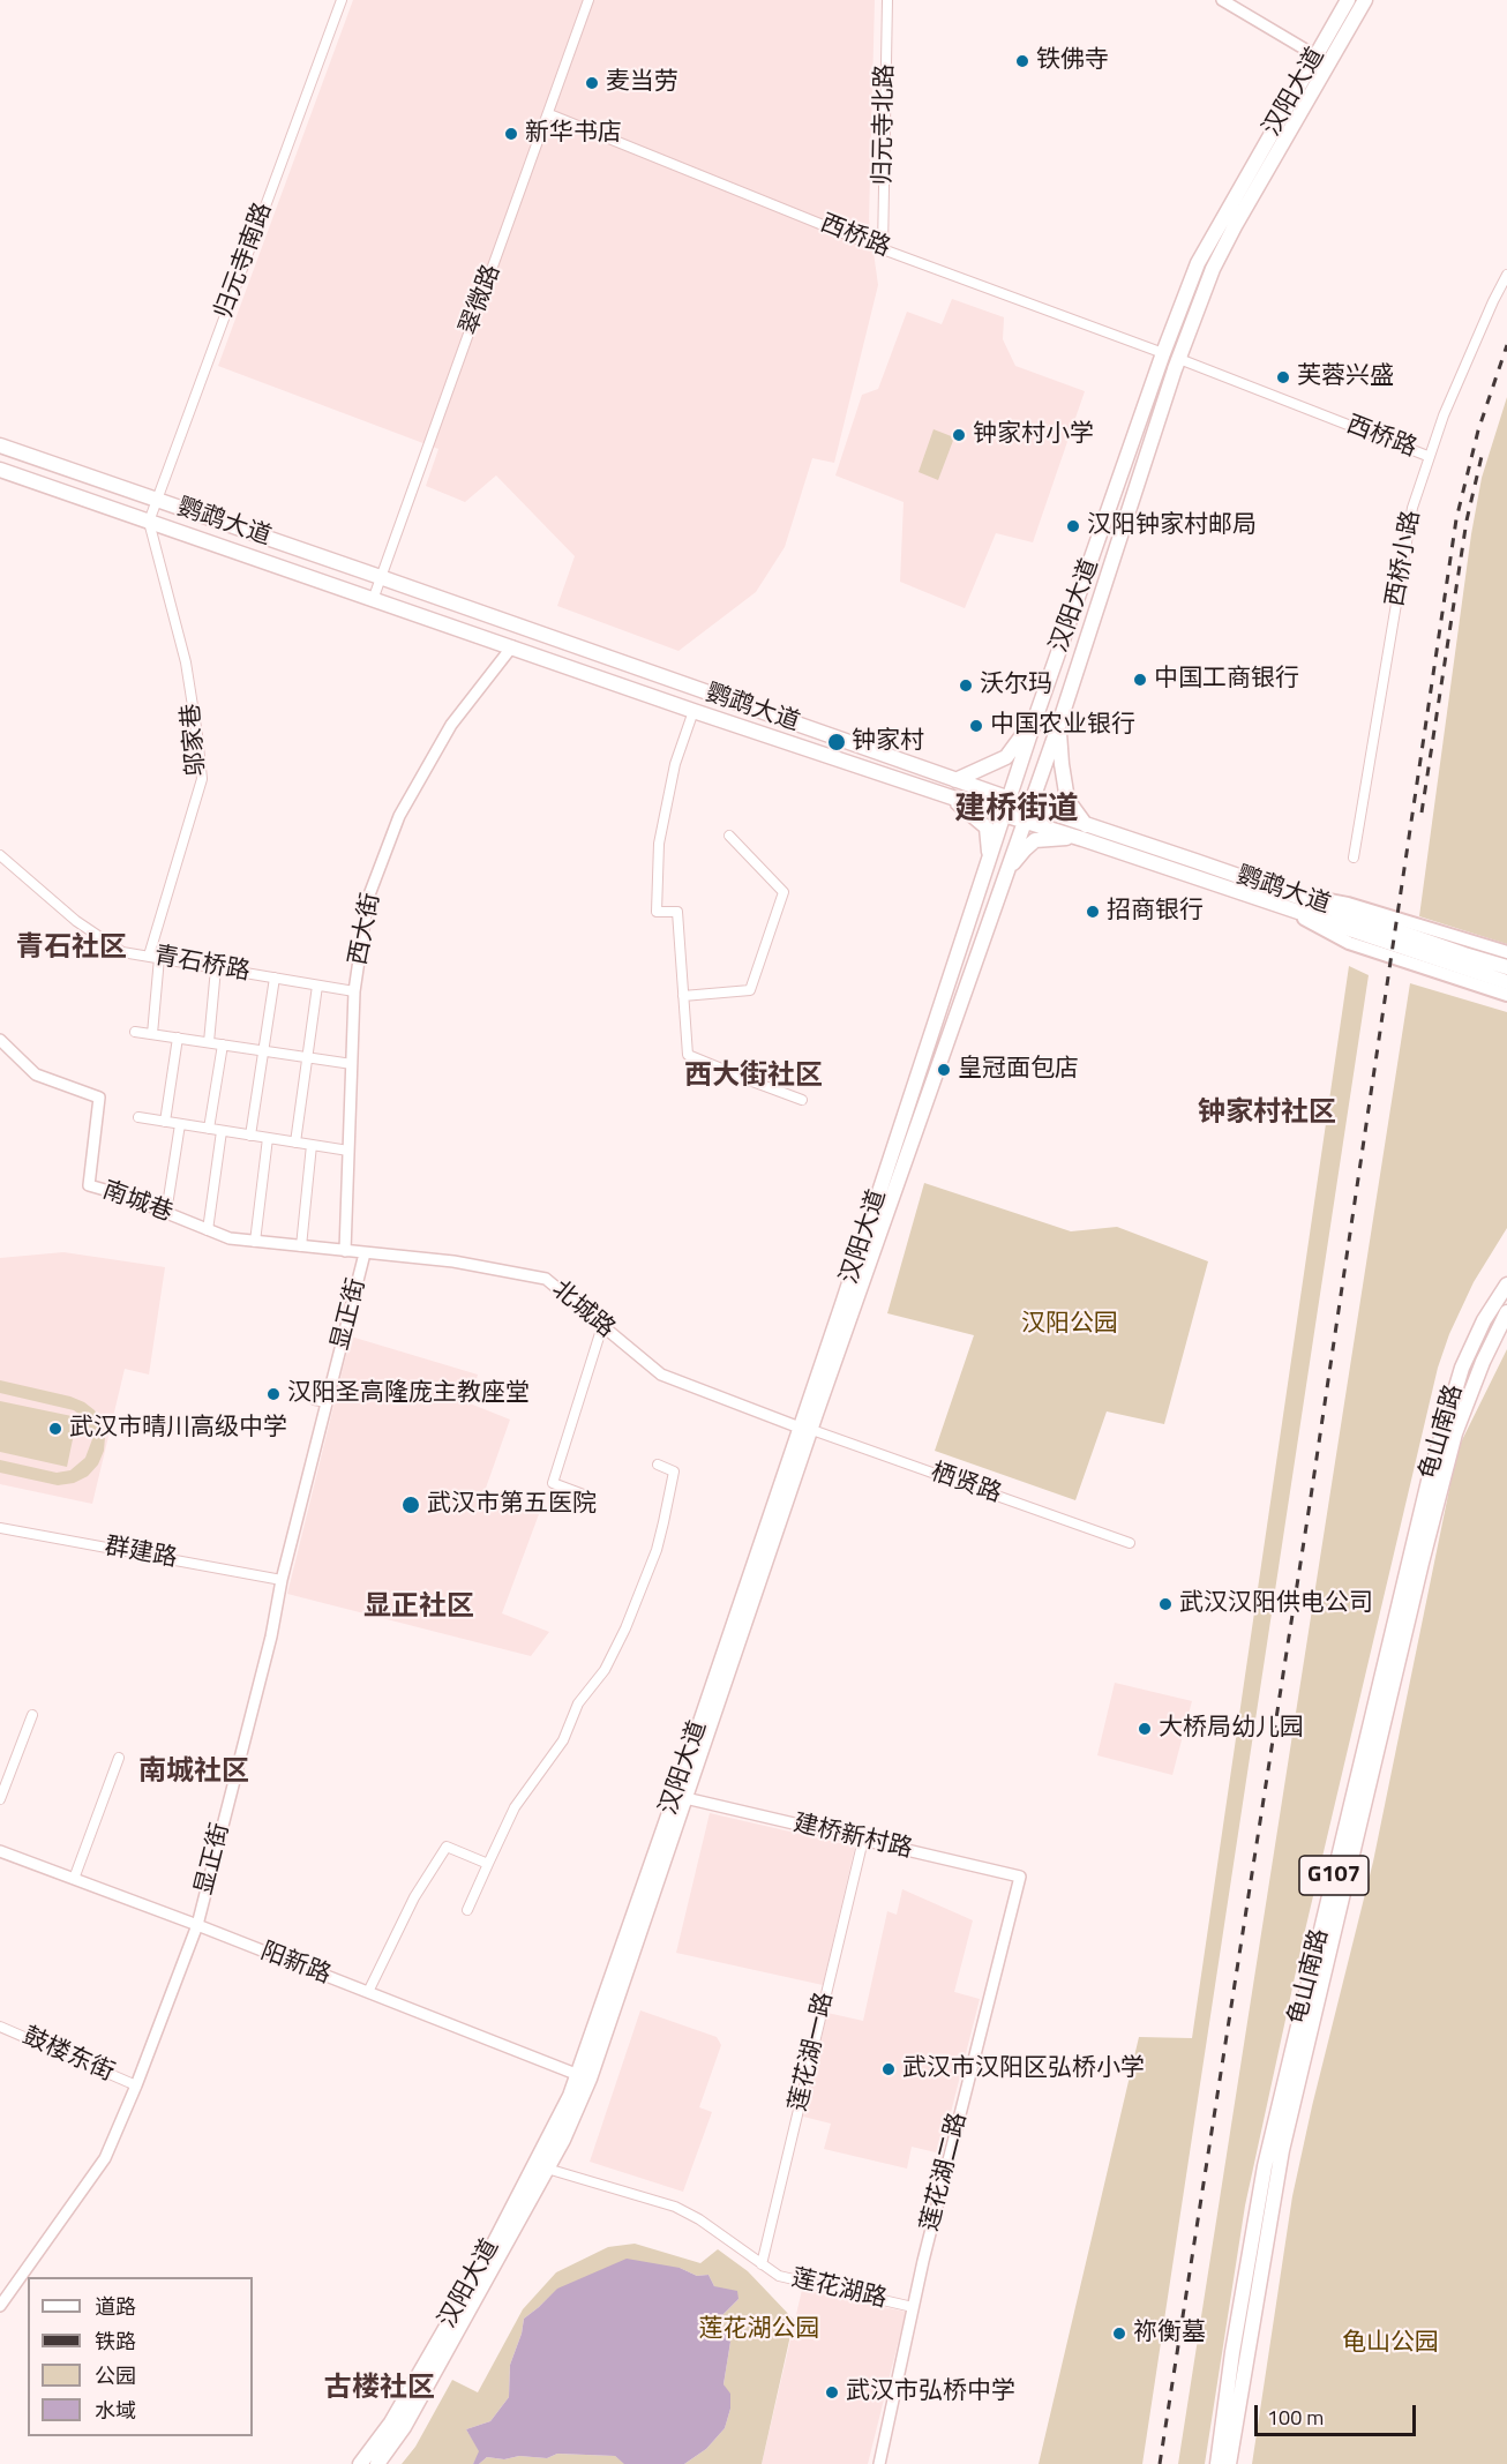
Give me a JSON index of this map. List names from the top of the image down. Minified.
{"streets":{"main road":["汉阳大道","鹦鹉大道","龟山南路","G107"],"street":["归元寺北路","西桥路","归元寺南路","翠微路","西桥小路","邬家巷","西大街","青石桥路","南城巷","北城路","显正街","栖贤路","群建路","建桥新村路","阳新路","莲花湖一路","鼓楼东街","莲花湖二路","莲花湖路"]},"crossings":[["汉阳大道","西桥路"],["汉阳大道","鹦鹉大道"],["汉阳大道","北城路"],["汉阳大道","栖贤路"],["汉阳大道","建桥新村路"],["汉阳大道","阳新路"],["汉阳大道","莲花湖路"],["归元寺北路","西桥路"],["西桥路","翠微路"],["西桥路","西桥小路"],["归元寺南路","鹦鹉大道"],["归元寺南路","邬家巷"],["翠微路","鹦鹉大道"],["鹦鹉大道","邬家巷"],["鹦鹉大道","西大街"],["邬家巷","青石桥路"],["西大街","青石桥路"],["西大街","南城巷"],["西大街","北城路"],["南城巷","北城路"],["北城路","显正街"],["北城路","栖贤路"],["显正街","群建路"],["显正街","阳新路"],["显正街","鼓楼东街"],["龟山南路","G107"],["建桥新村路","莲花湖一路"],["建桥新村路","莲花湖二路"],["莲花湖一路","莲花湖路"],["莲花湖二路","莲花湖路"]],"districts":["建桥街道","青石社区","西大街社区","钟家村社区","显正社区","南城社区","古楼社区"],"parks":["汉阳公园","莲花湖公园","龟山公园"],"places":["铁佛寺","麦当劳","新华书店","芙蓉兴盛","钟家村小学","汉阳钟家村邮局","中国工商银行","沃尔玛","中国农业银行","钟家村","招商银行","皇冠面包店","汉阳圣高隆庞主教座堂","武汉市晴川高级中学","武汉市第五医院","武汉汉阳供电公司","大桥局幼儿园","武汉市汉阳区弘桥小学","祢衡墓","武汉市弘桥中学"],"legend":["道路","铁路","公园","水域"],"scale_bar":"100 m"}
